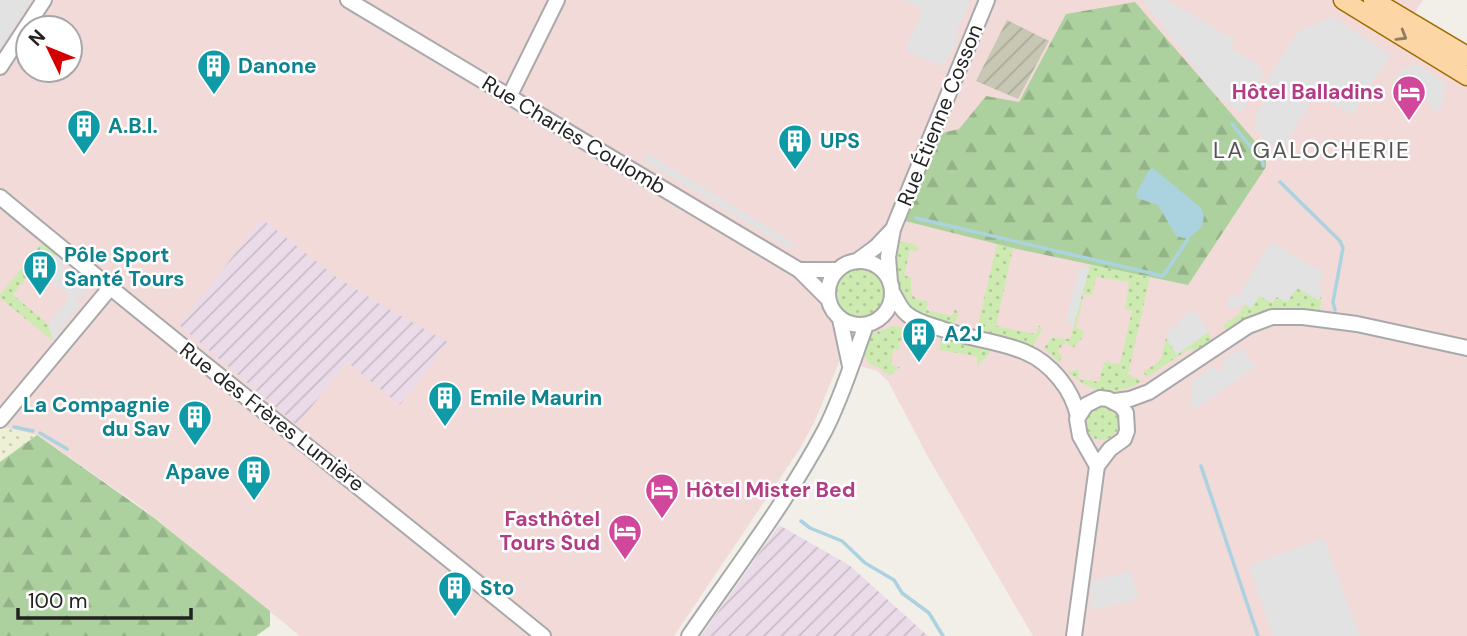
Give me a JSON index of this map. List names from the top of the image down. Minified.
{"streets":{"street":["Rue Étienne Cosson","Rue Charles Coulomb","Rue des Frères Lumière"]},"crossings":[["Rue Étienne Cosson","Rue Charles Coulomb"]],"districts":["LA GALOCHERIE"],"places":{"building":["Danone","A.B.I.","UPS","Pôle Sport Santé Tours","A2J","Emile Maurin","La Compagnie du Sav","Apave","Sto"],"hotel":["Hôtel Balladins","Hôtel Mister Bed","Fasthôtel Tours Sud"]},"scale_bar":"100 m","north":"top left"}
